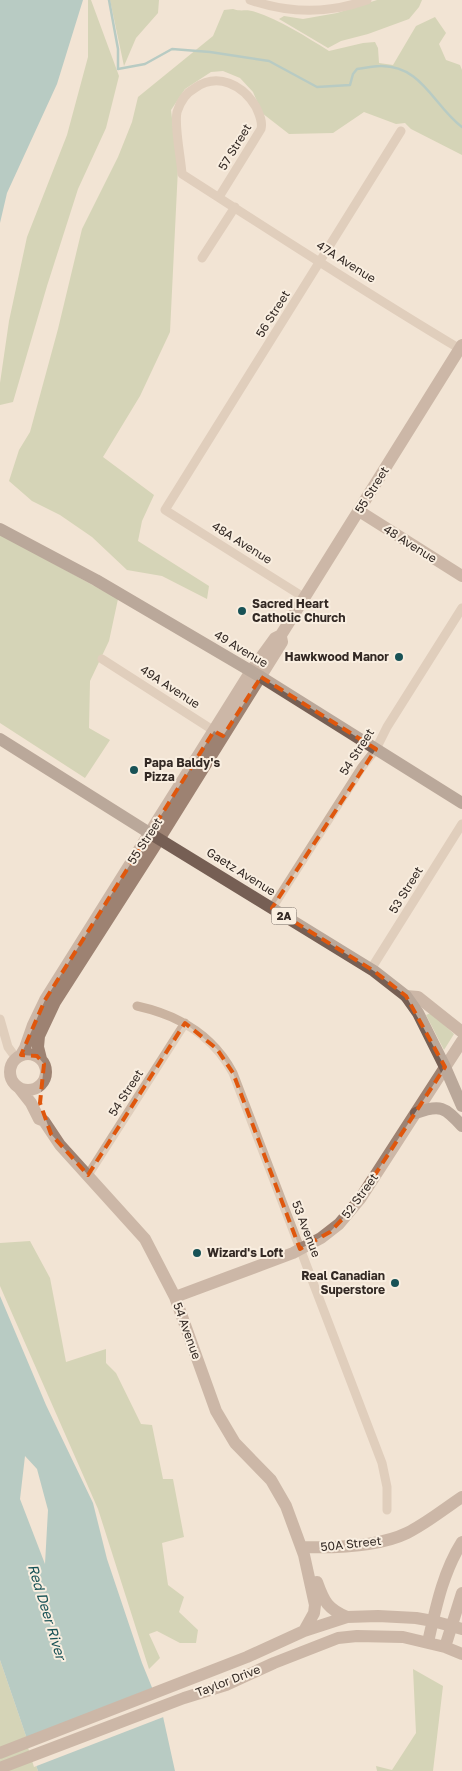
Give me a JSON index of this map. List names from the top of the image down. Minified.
{"streets":{"main road":["49 Avenue","Gaetz Avenue","2A"],"street":["57 Street","47A Avenue","56 Street","55 Street","48A Avenue","48 Avenue","49A Avenue","54 Street","53 Street","52 Street","53 Avenue","54 Avenue","50A Street","Taylor Drive"]},"crossings":[["57 Street","47A Avenue"],["47A Avenue","56 Street"],["47A Avenue","55 Street"],["56 Street","48A Avenue"],["55 Street","48A Avenue"],["55 Street","48 Avenue"],["55 Street","49 Avenue"],["55 Street","49A Avenue"],["55 Street","Gaetz Avenue"],["55 Street","54 Avenue"],["49 Avenue","54 Street"],["54 Street","Gaetz Avenue"],["54 Street","53 Avenue"],["54 Street","54 Avenue"],["Gaetz Avenue","53 Street"],["Gaetz Avenue","2A"],["2A","52 Street"],["52 Street","53 Avenue"],["52 Street","54 Avenue"],["54 Avenue","50A Street"]],"water":["Red Deer River"],"places":["Sacred Heart Catholic Church","Hawkwood Manor","Papa Baldy's Pizza","Wizard's Loft","Real Canadian Superstore"]}
